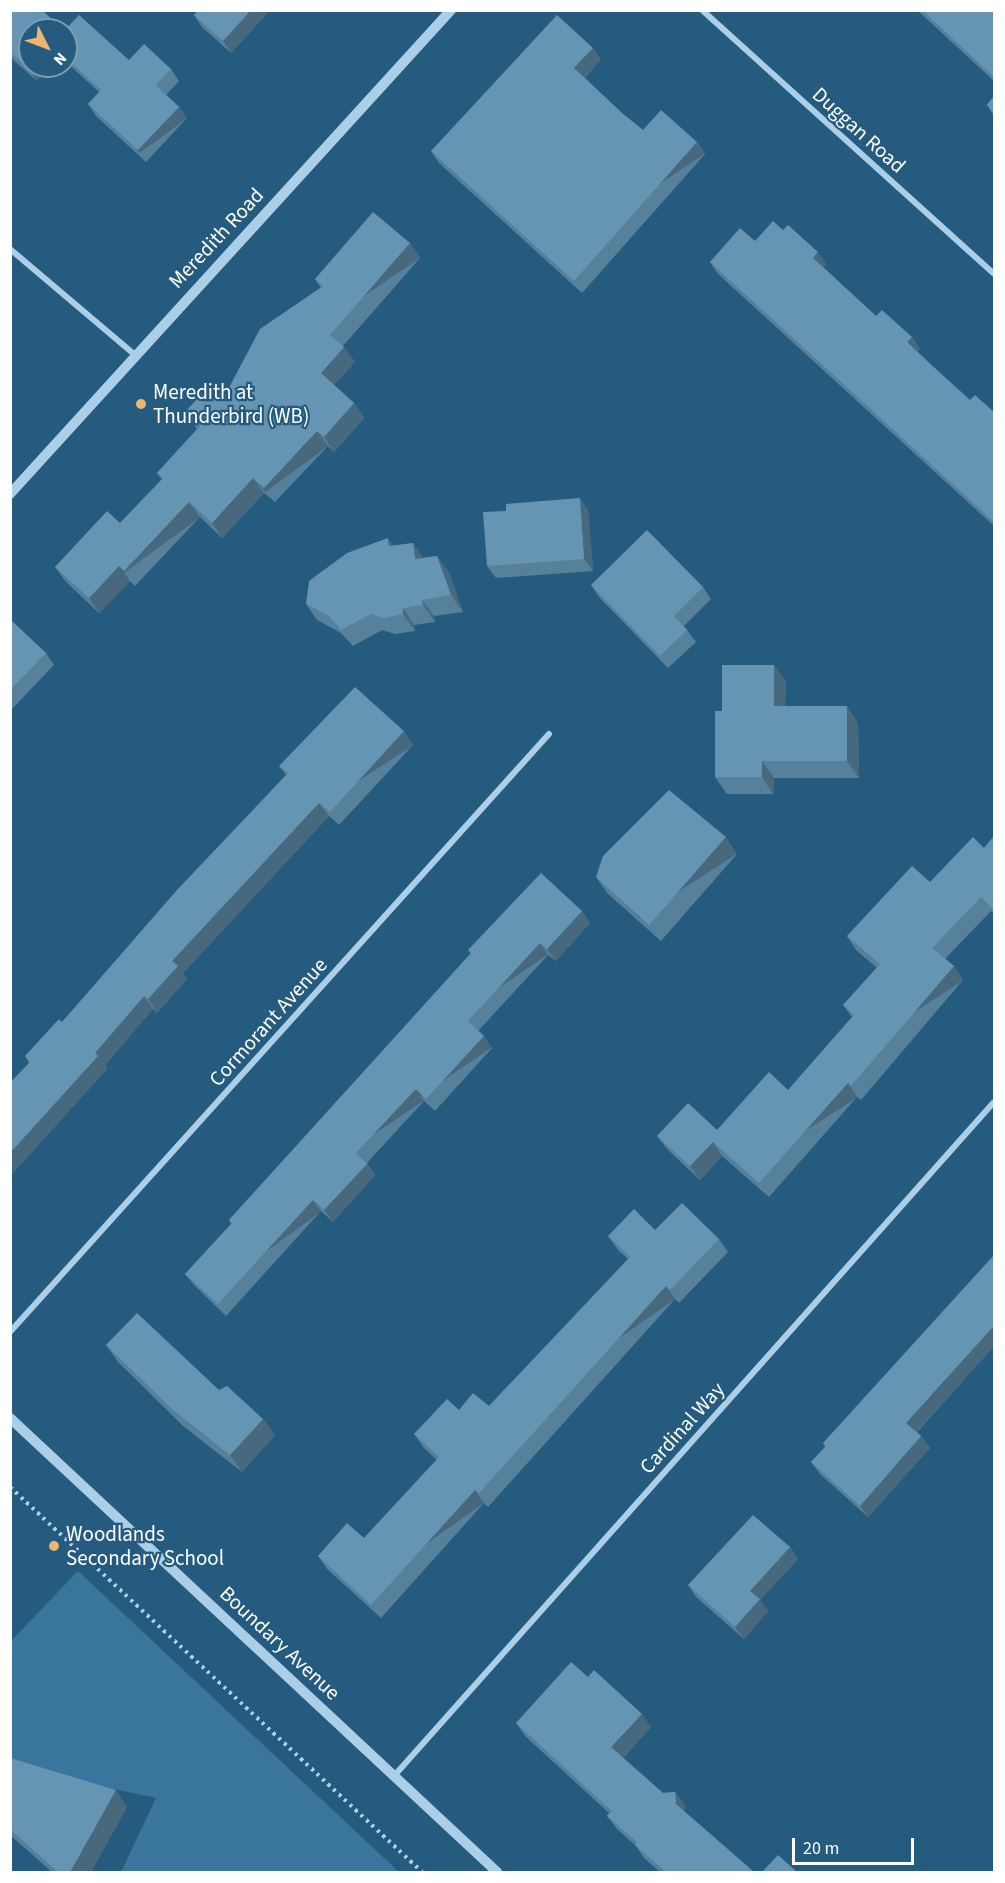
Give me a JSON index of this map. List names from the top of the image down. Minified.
{"streets":{"street":["Duggan Road","Meredith Road","Cormorant Avenue","Cardinal Way","Boundary Avenue"]},"crossings":[["Cardinal Way","Boundary Avenue"]],"places":["Meredith at Thunderbird (WB)","Woodlands Secondary School"],"scale_bar":"20 m","north":"bottom right"}
